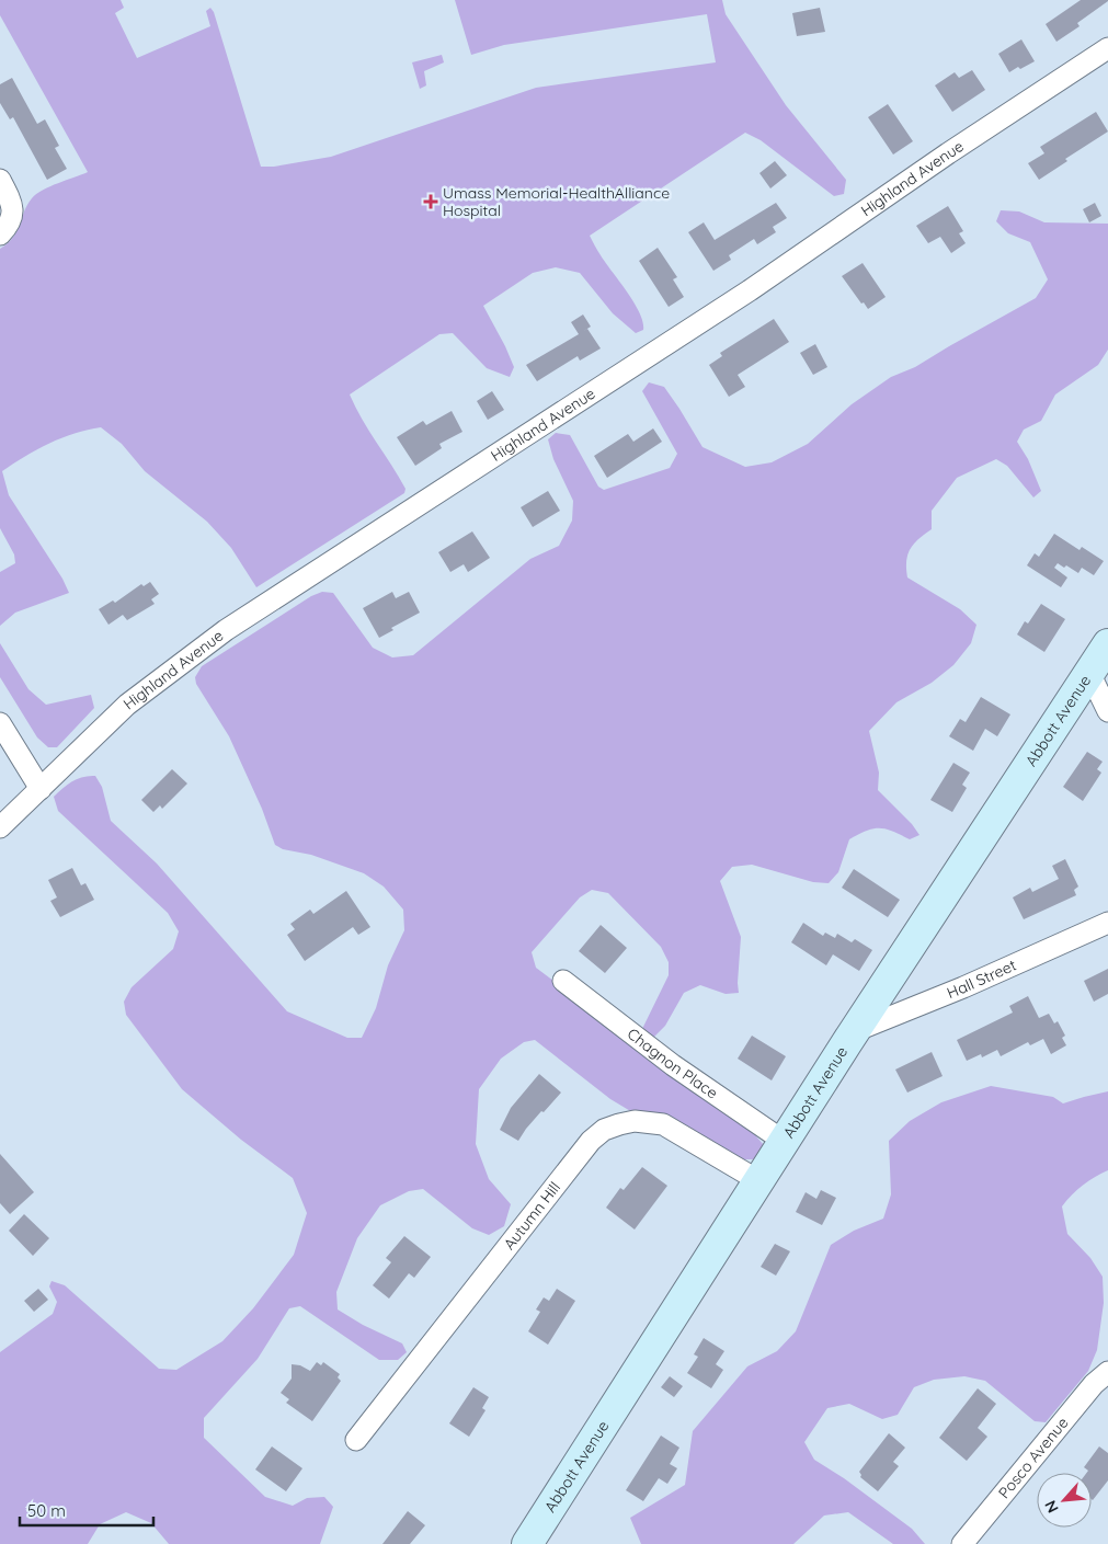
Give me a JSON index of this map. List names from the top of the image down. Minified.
{"streets":{"street":["Highland Avenue","Abbott Avenue","Hall Street","Chagnon Place","Autumn Hill","Posco Avenue"]},"crossings":[["Abbott Avenue","Hall Street"],["Abbott Avenue","Chagnon Place"],["Abbott Avenue","Autumn Hill"]],"places":{"health":["Umass Memorial-HealthAlliance Hospital"]},"scale_bar":"50 m","north":"bottom left"}
